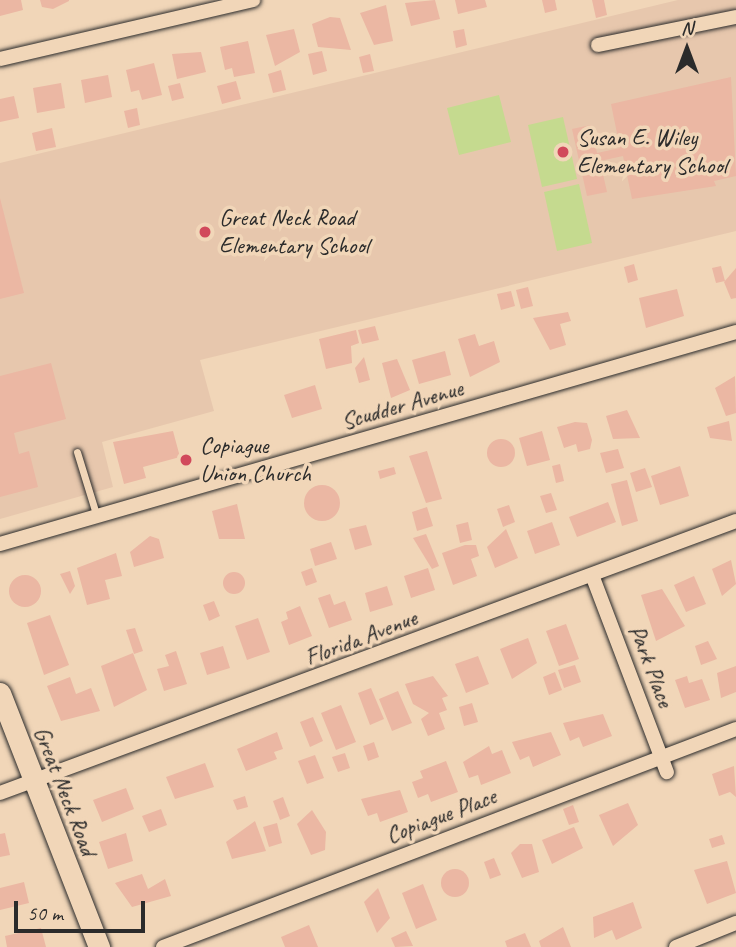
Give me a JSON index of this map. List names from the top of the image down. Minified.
{"streets":{"main road":["Great Neck Road"],"street":["Scudder Avenue","Florida Avenue","Park Place","Copiague Place"]},"crossings":[["Florida Avenue","Park Place"],["Florida Avenue","Great Neck Road"],["Park Place","Copiague Place"]],"places":["Susan E. Wiley Elementary School","Great Neck Road Elementary School","Copiague Union Church"],"scale_bar":"50 m","north":"top"}
